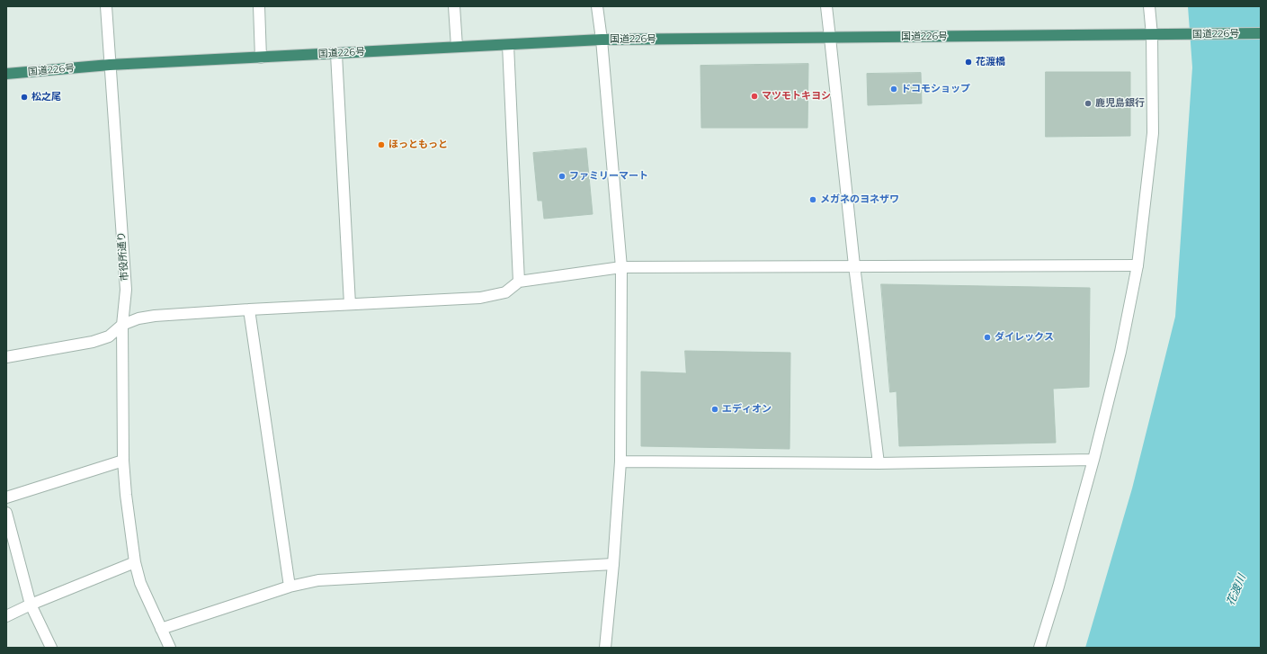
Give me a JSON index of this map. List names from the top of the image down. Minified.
{"streets":{"highway":["国道226号"],"street":["市役所通り"]},"crossings":[["国道226号","市役所通り"]],"water":["花渡川"],"places":["花渡橋","ドコモショップ","マツモトキヨシ","松之尾","鹿児島銀行","ほっともっと","ファミリーマート","メガネのヨネザワ","ダイレックス","エディオン"]}
